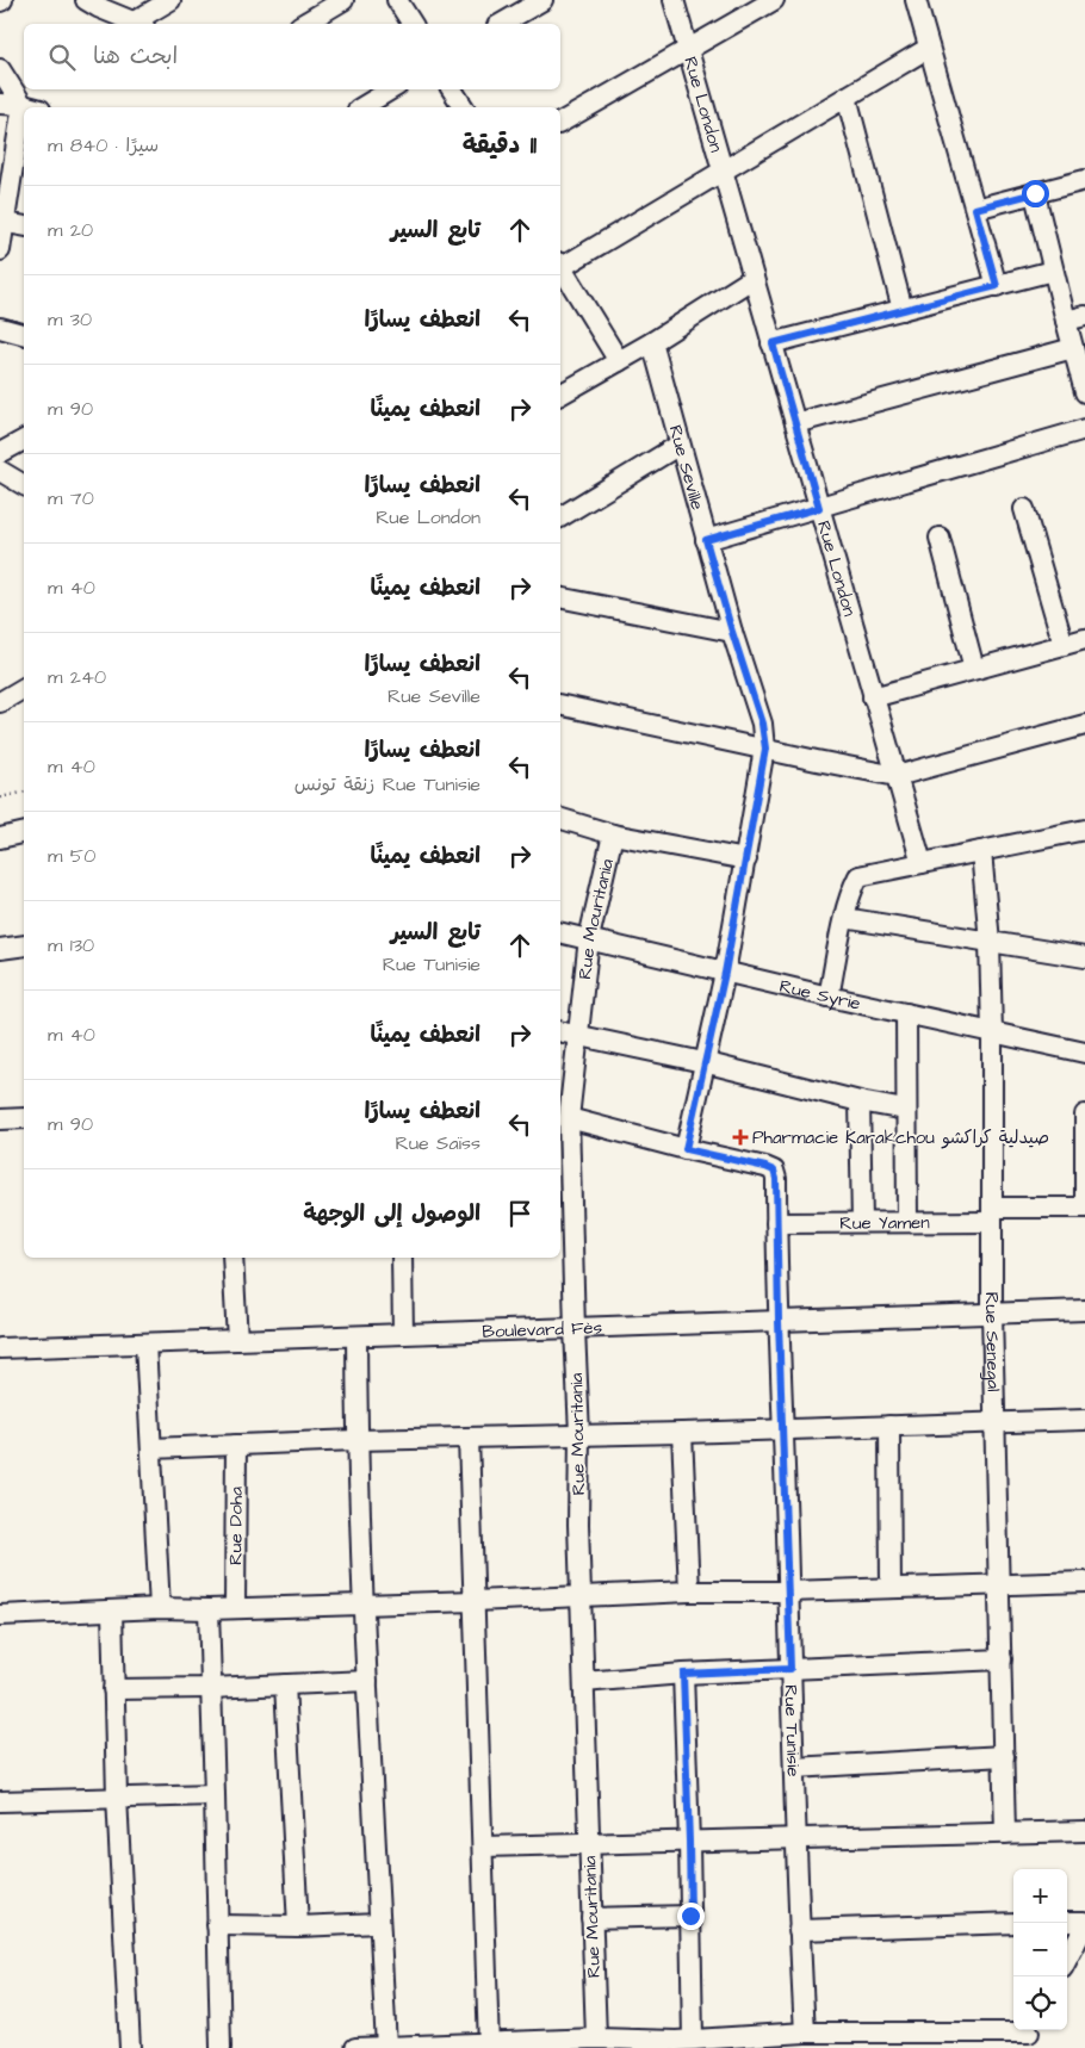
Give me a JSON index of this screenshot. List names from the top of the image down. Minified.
{"streets":{"street":["Rue London","Rue Seville","Rue Mouritania","Rue Syrie","Rue Yamen","Boulevard Fès","Rue Senegal","Rue Doha","Rue Tunisie"]},"crossings":[["Rue Seville","Rue Syrie"],["Rue Seville","Rue Tunisie"],["Rue Mouritania","Rue Syrie"],["Rue Mouritania","Boulevard Fès"],["Rue Syrie","Rue Senegal"],["Rue Yamen","Rue Senegal"],["Rue Yamen","Rue Tunisie"],["Boulevard Fès","Rue Senegal"],["Boulevard Fès","Rue Tunisie"]],"places":{"health":["Pharmacie Karakchou صيدلية كراكشو"]},"page":{"search":"ابحث هنا","heading":["11 دقيقة","سيرًا · 840 m"],"list":[["تابع السير","20 m"],["انعطف يسارًا","30 m"],["انعطف يمينًا","90 m"],["انعطف يسارًا","Rue London","70 m"],["انعطف يمينًا","40 m"],["انعطف يسارًا","Rue Seville","240 m"],["انعطف يسارًا","Rue Tunisie زنقة تونس","40 m"],["انعطف يمينًا","50 m"],["تابع السير","Rue Tunisie","130 m"],["انعطف يمينًا","40 m"],["انعطف يسارًا","Rue Saïss","90 m"],"الوصول إلى الوجهة"],"map_buttons":["+","−"]}}
